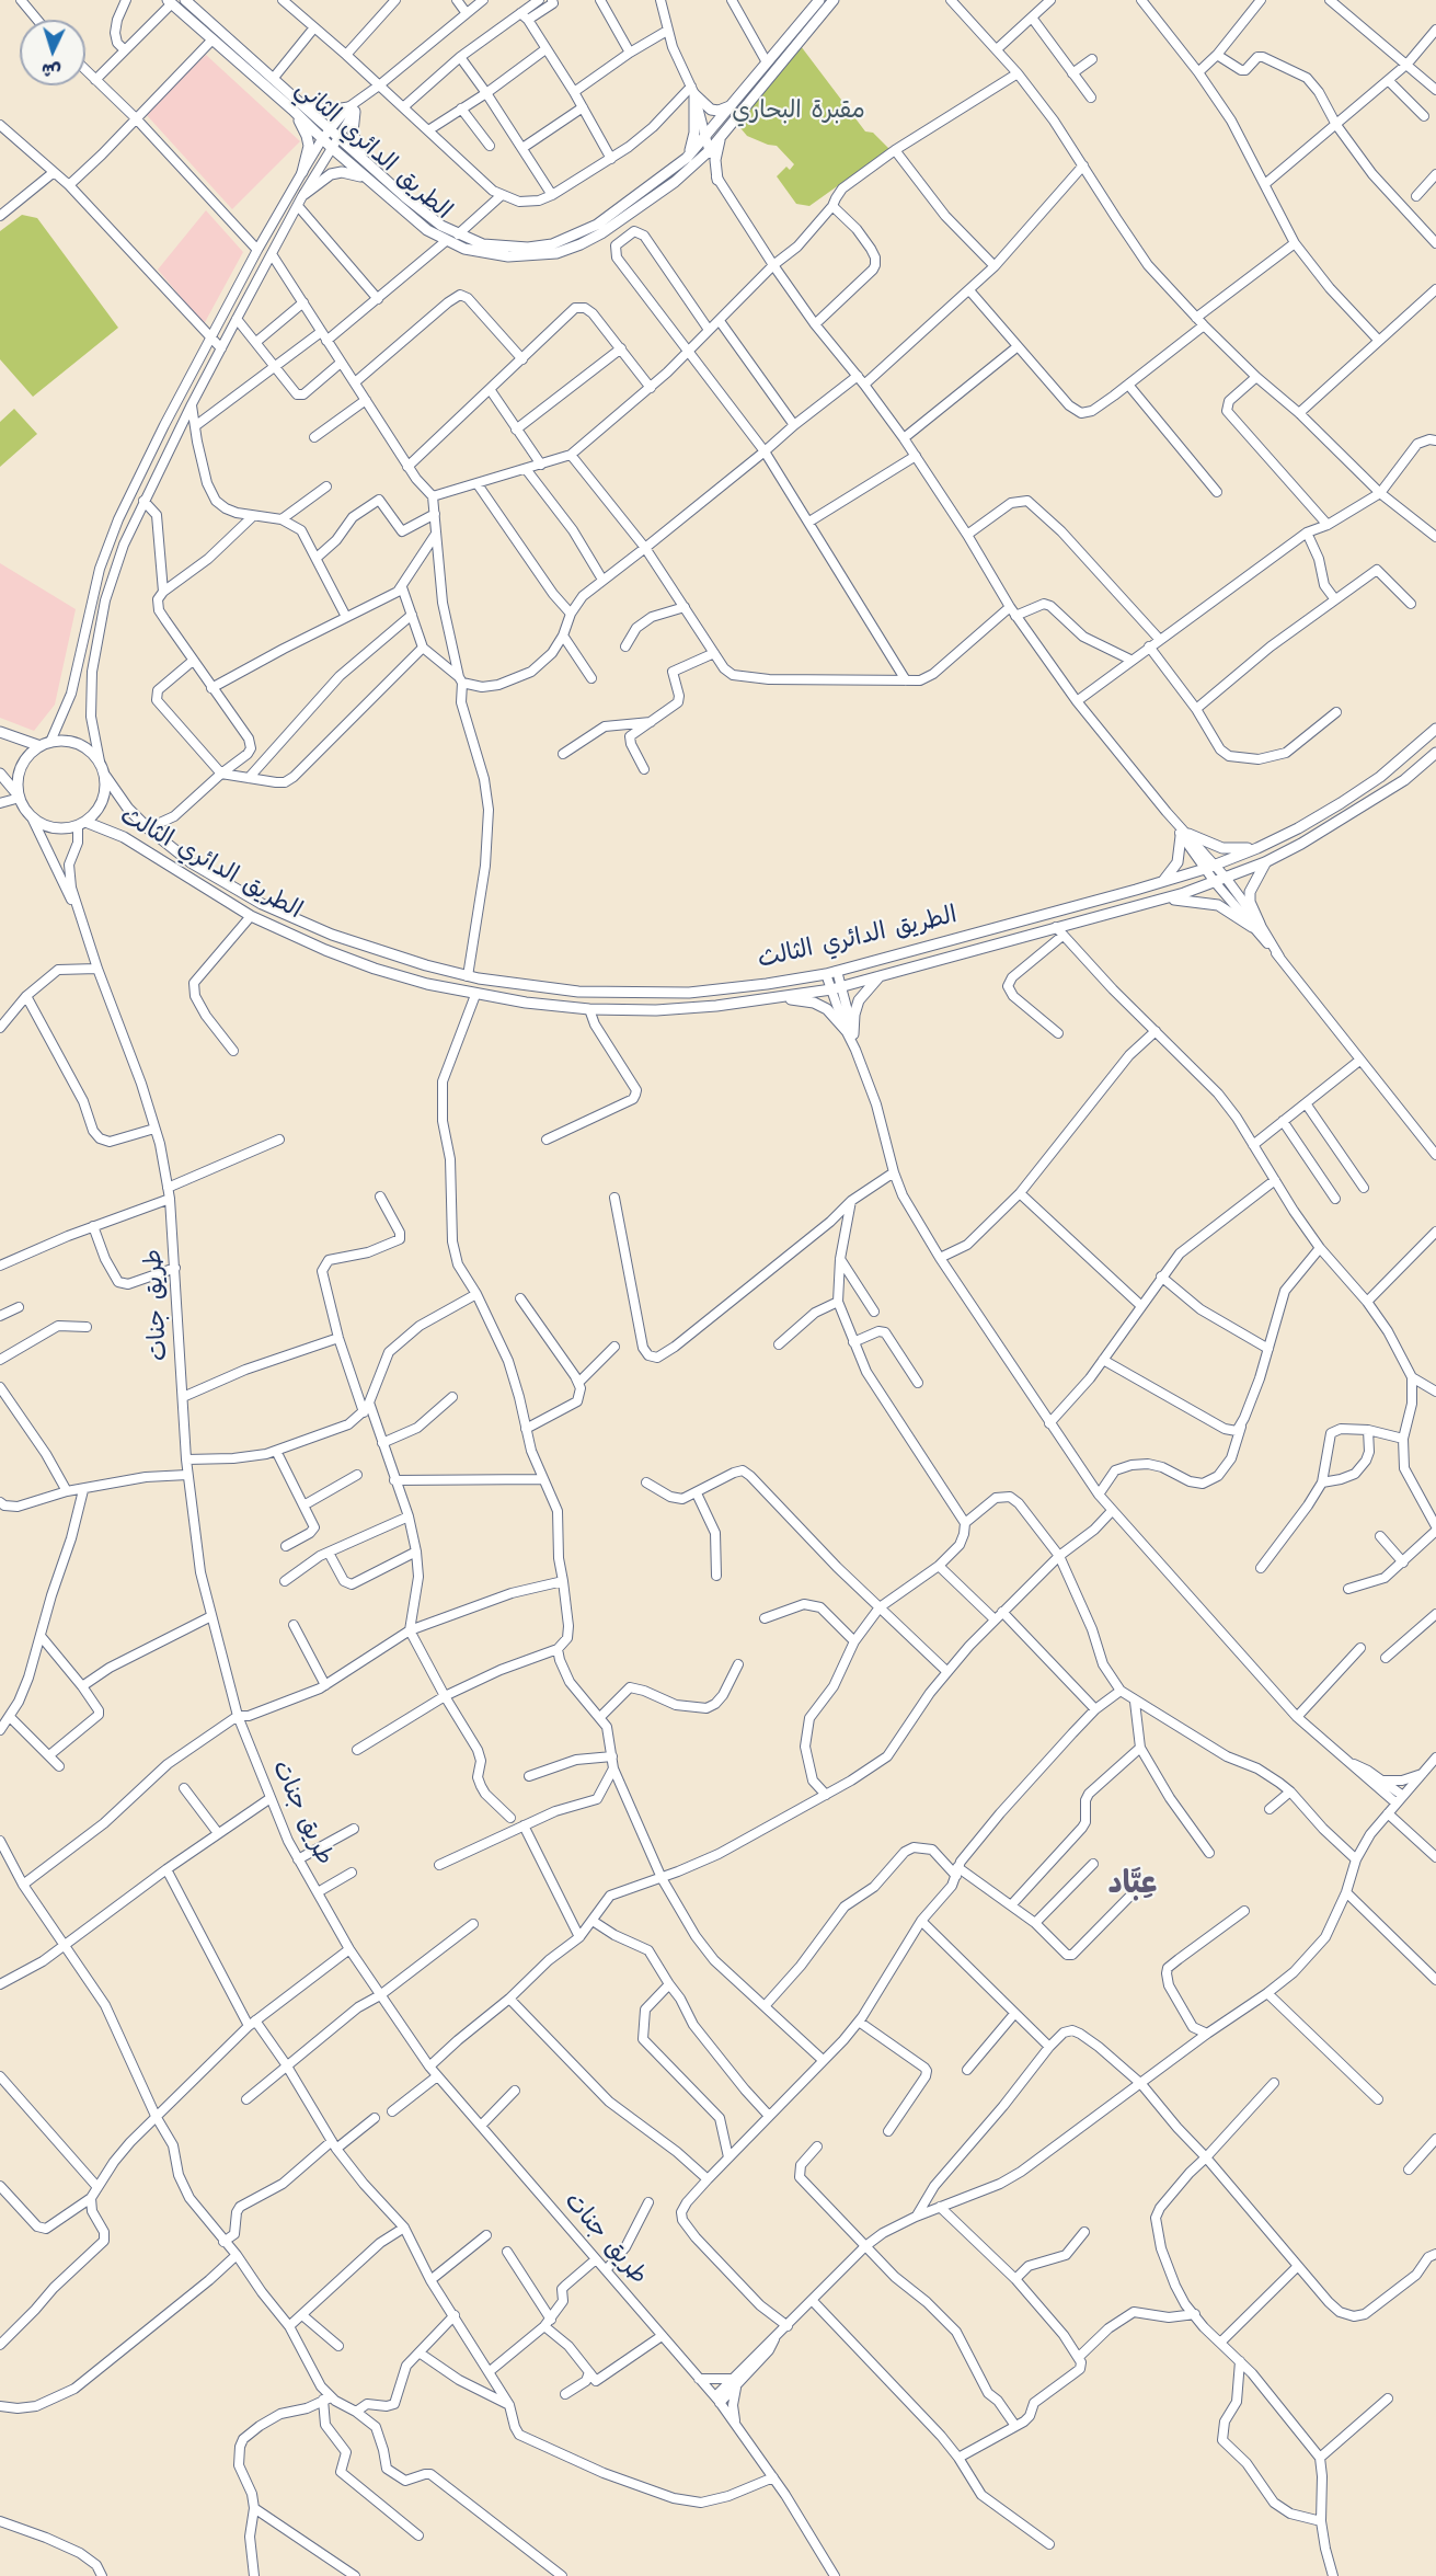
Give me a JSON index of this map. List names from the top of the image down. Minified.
{"streets":{"main road":["الطريق الدائري الثاني","الطريق الدائري الثالث"],"street":["طريق جنات"]},"districts":["عِبَّاد"],"parks":["مقبرة البحاري"],"north":"bottom"}
